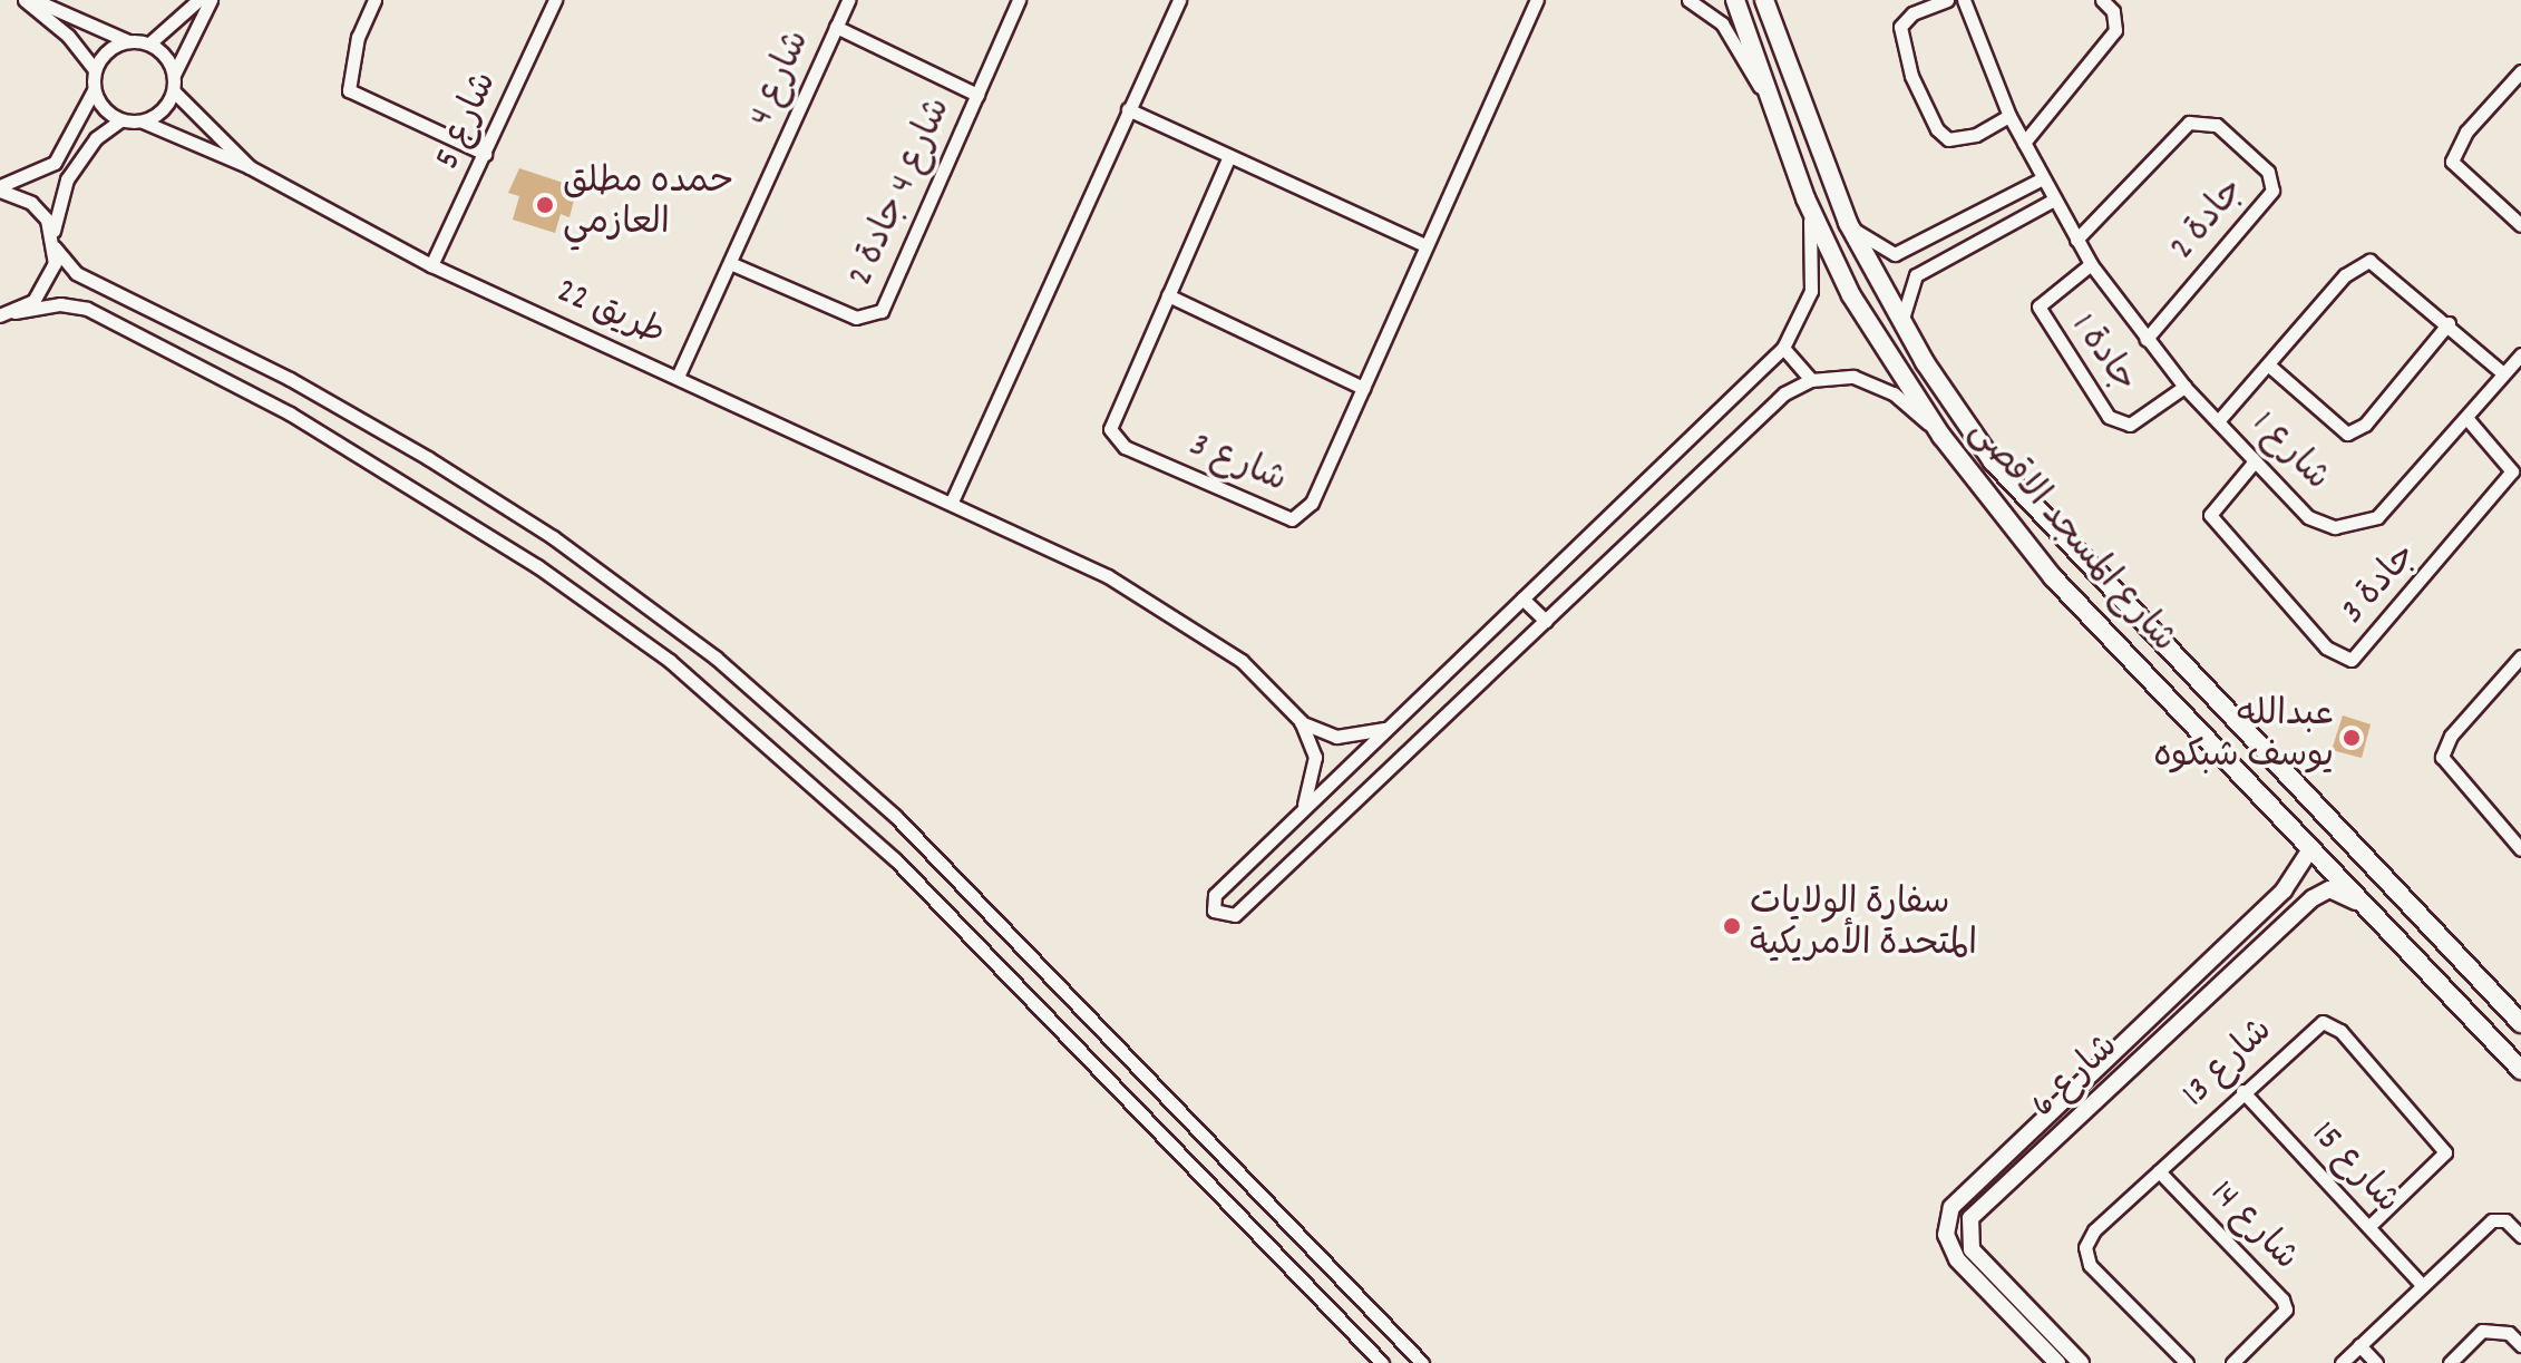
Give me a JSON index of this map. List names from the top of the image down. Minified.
{"streets":{"main road":["شارع المسجد الاقصى"],"street":["شارع 4","شارع 5","شارع 4 جادة 2","جادة 2","طريق 22","جادة 1","شارع 1","شارع 3","جادة 3","شارع 13","شارع 6","شارع 15","شارع 14"]},"crossings":[["شارع 4","شارع 4 جادة 2"],["شارع 4","طريق 22"],["شارع 5","طريق 22"],["جادة 2","شارع 1"],["جادة 1","شارع 1"],["شارع 1","جادة 3"],["شارع المسجد الاقصى","شارع 6"],["شارع 13","شارع 15"],["شارع 13","شارع 14"]],"places":["حمده مطلق العازمي","عبدالله يوسف شبكوه","سفارة الولايات المتحدة الأمريكية"]}
